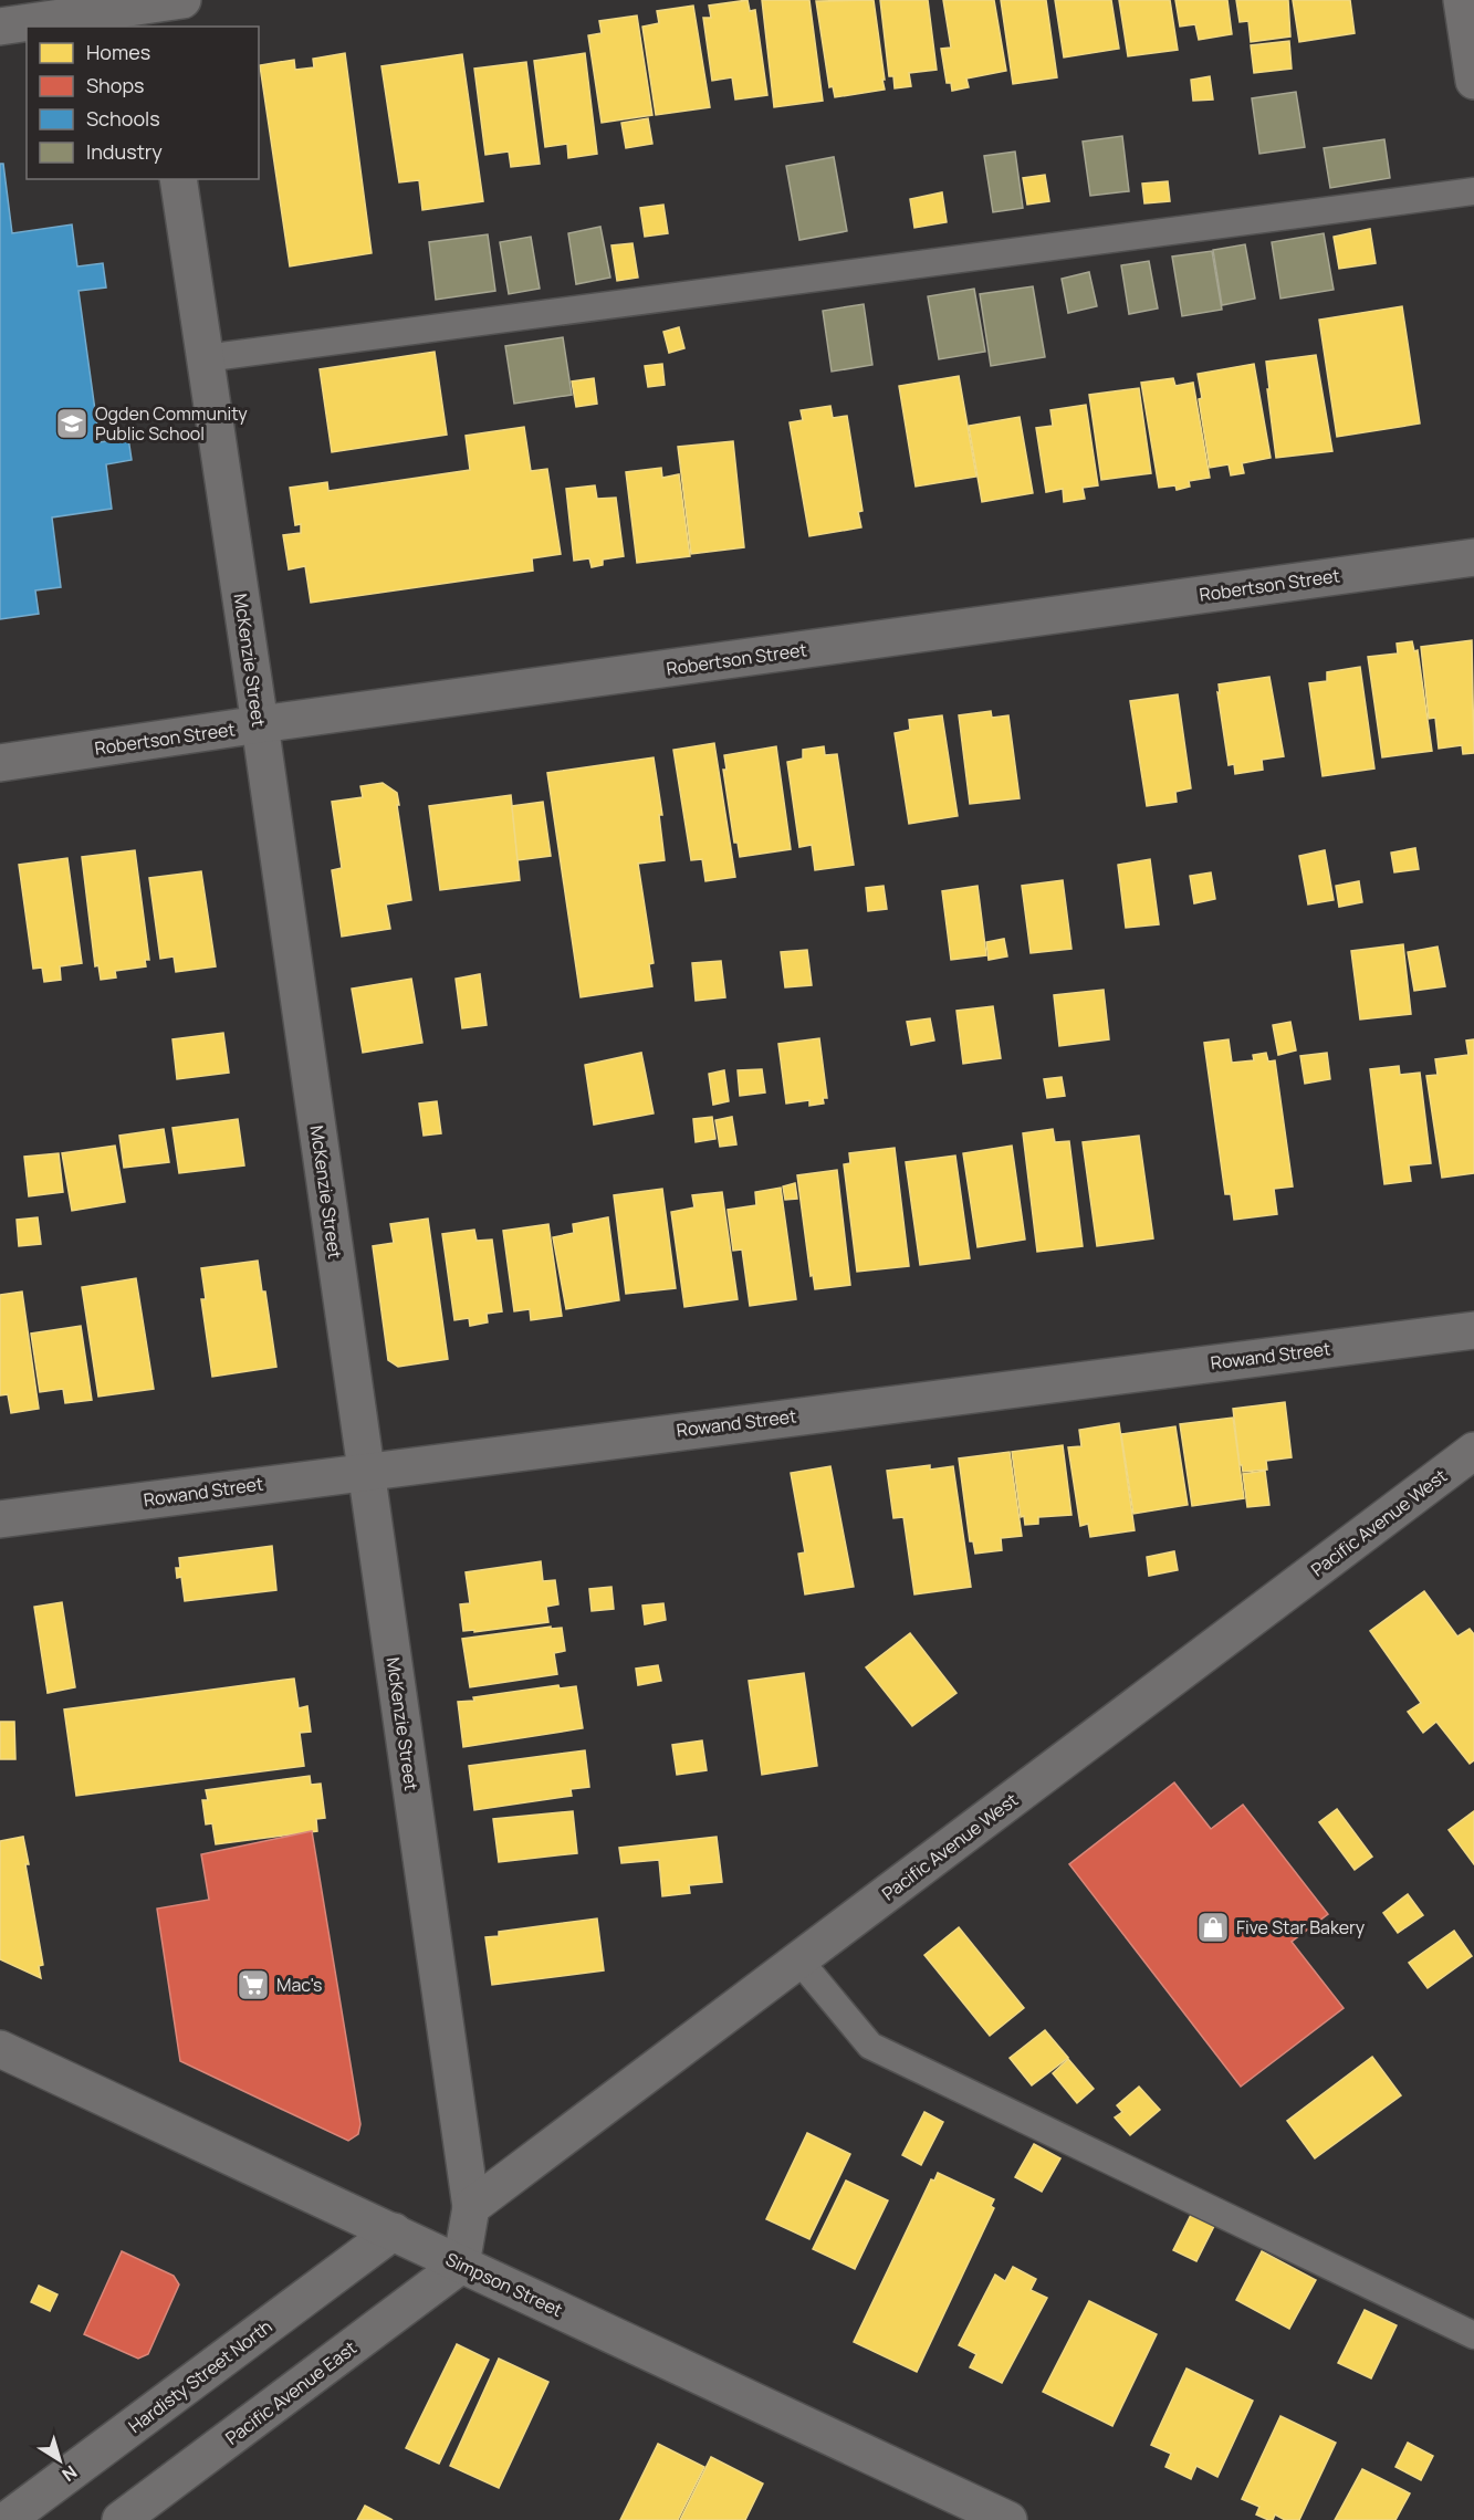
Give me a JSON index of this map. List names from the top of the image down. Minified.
{"streets":{"street":["Robertson Street","McKenzie Street","Rowand Street","Pacific Avenue West","Simpson Street","Hardisty Street North","Pacific Avenue East"]},"crossings":[["Robertson Street","McKenzie Street"],["McKenzie Street","Rowand Street"],["McKenzie Street","Pacific Avenue West"],["Simpson Street","Hardisty Street North"],["Simpson Street","Pacific Avenue East"]],"places":{"school or university":["Ogden Community Public School"],"shop":["Five Star Bakery"],"supermarket":["Mac's"]},"legend":["Homes","Shops","Schools","Industry"],"north":"bottom right"}
